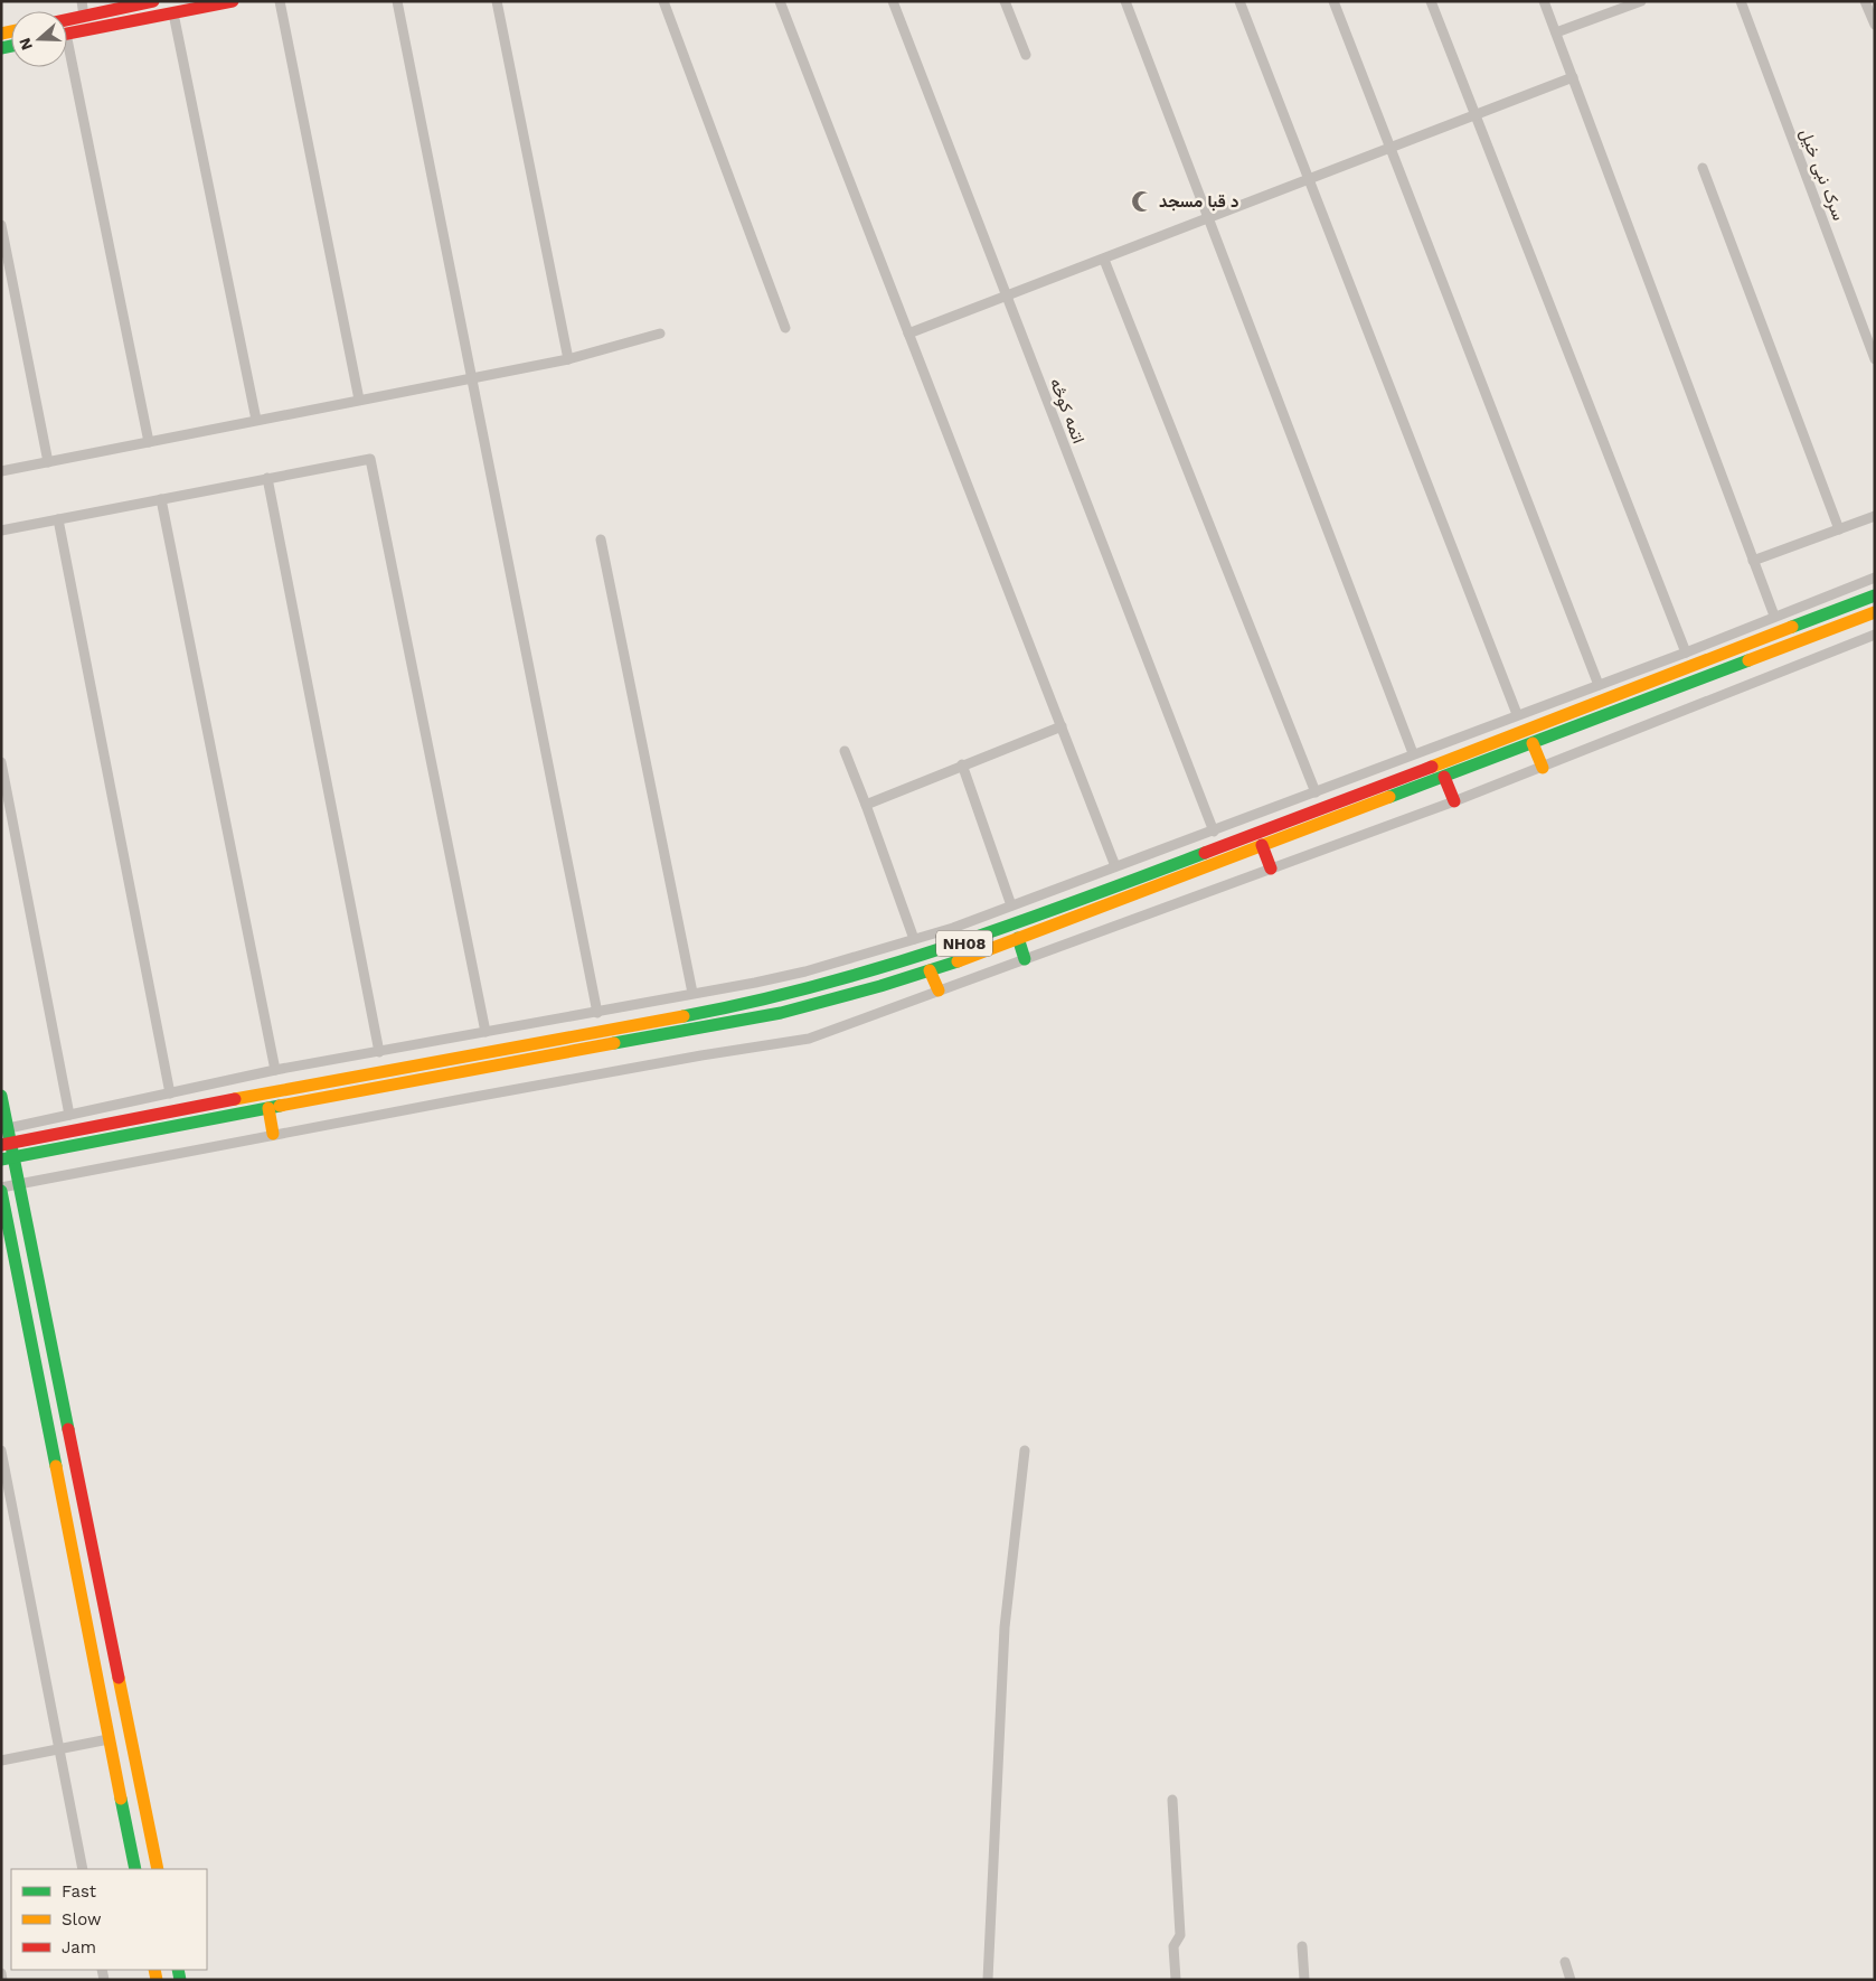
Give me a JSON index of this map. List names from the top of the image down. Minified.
{"streets":{"main road":["NH08"],"street":["سرک نبی خیل","اتمه کوڅه"]},"places":{"mosque":["د قبا مسجد"]},"legend":["Fast","Slow","Jam"],"north":"left"}
